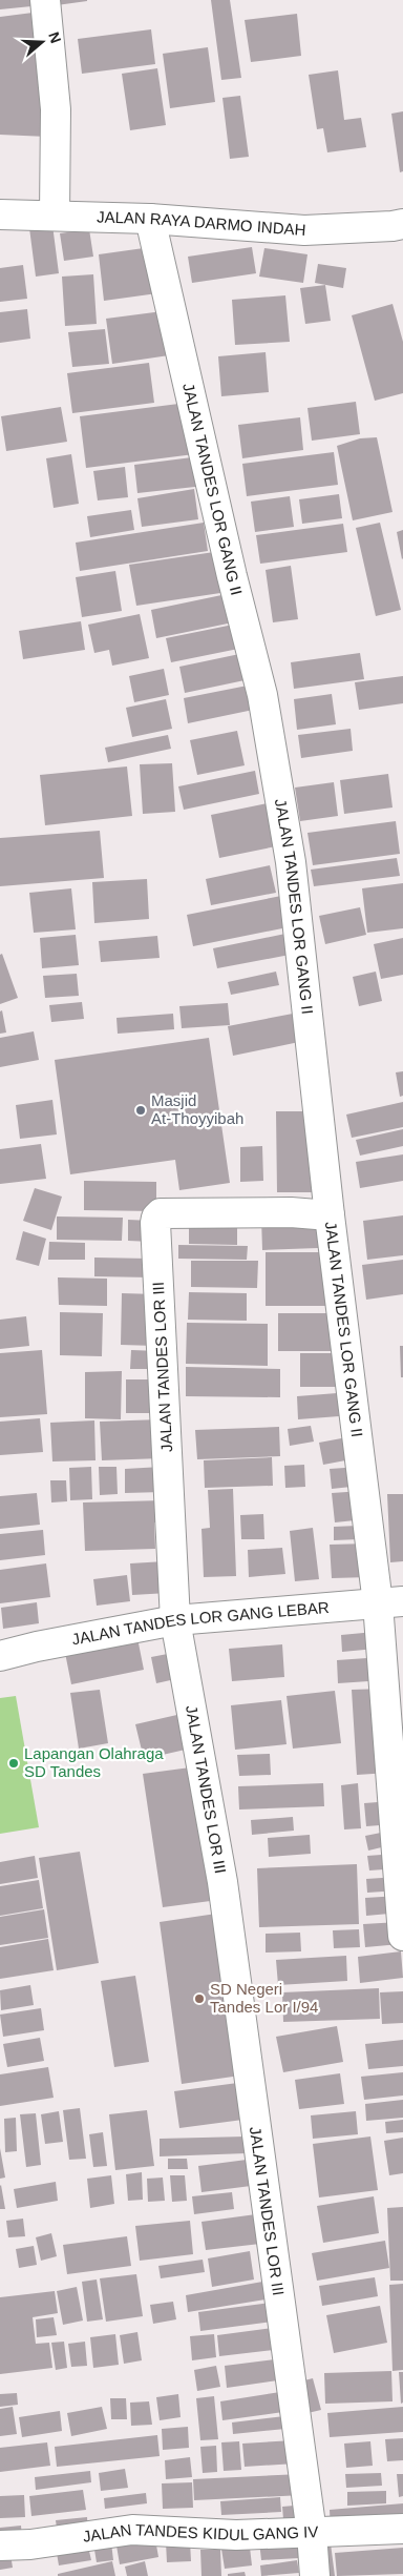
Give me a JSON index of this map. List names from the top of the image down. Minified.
{"streets":{"street":["JALAN RAYA DARMO INDAH","JALAN TANDES LOR GANG II","JALAN TANDES LOR III","JALAN TANDES LOR GANG LEBAR","JALAN TANDES KIDUL GANG IV"]},"crossings":[["JALAN RAYA DARMO INDAH","JALAN TANDES LOR GANG II"],["JALAN TANDES LOR GANG II","JALAN TANDES LOR III"],["JALAN TANDES LOR GANG II","JALAN TANDES LOR GANG LEBAR"],["JALAN TANDES LOR III","JALAN TANDES LOR GANG LEBAR"],["JALAN TANDES LOR III","JALAN TANDES KIDUL GANG IV"]],"places":["Masjid At-Thoyyibah","Lapangan Olahraga SD Tandes","SD Negeri Tandes Lor I/94"],"north":"right"}
